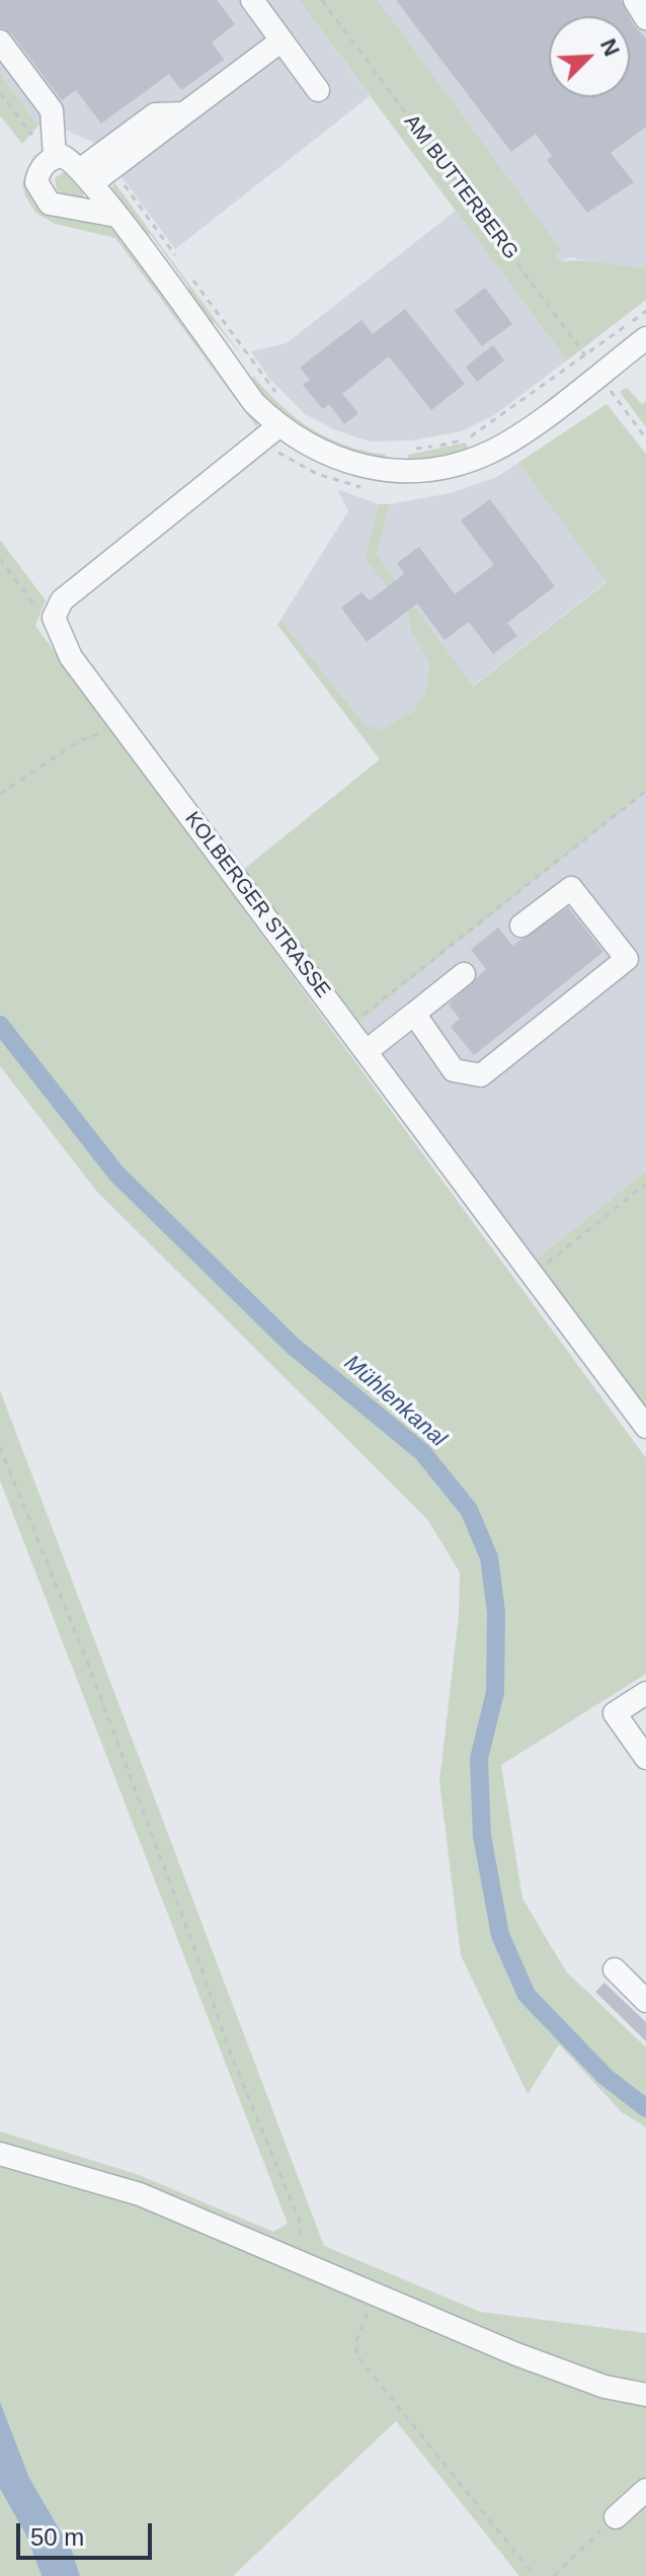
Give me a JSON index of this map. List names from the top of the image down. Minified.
{"streets":{"street":["KOLBERGER STRASSE"],"path":["AM BUTTERBERG"]},"water":["Mühlenkanal"],"scale_bar":"50 m","north":"top right"}
